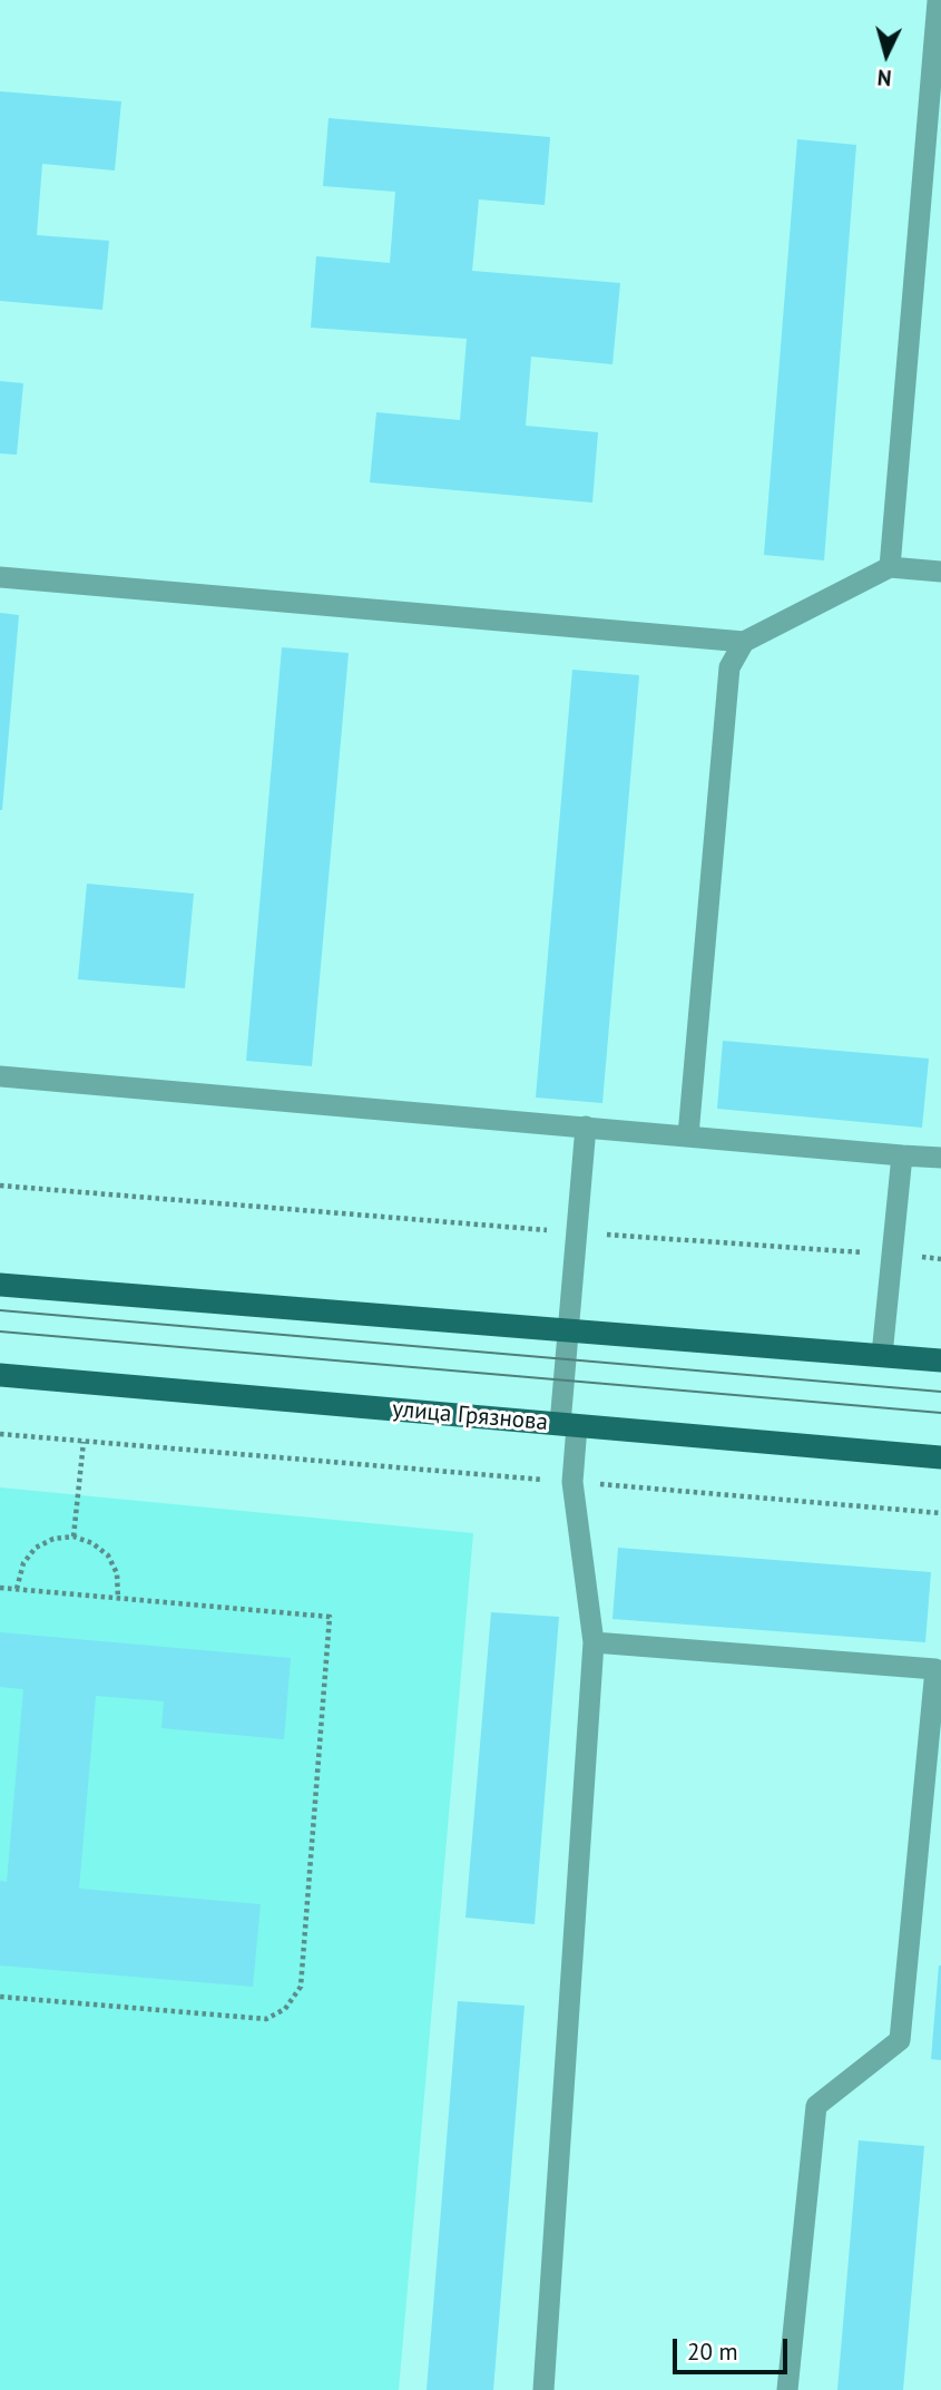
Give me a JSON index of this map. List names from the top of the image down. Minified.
{"streets":{"main road":["улица Грязнова"]},"scale_bar":"20 m","north":"bottom"}
